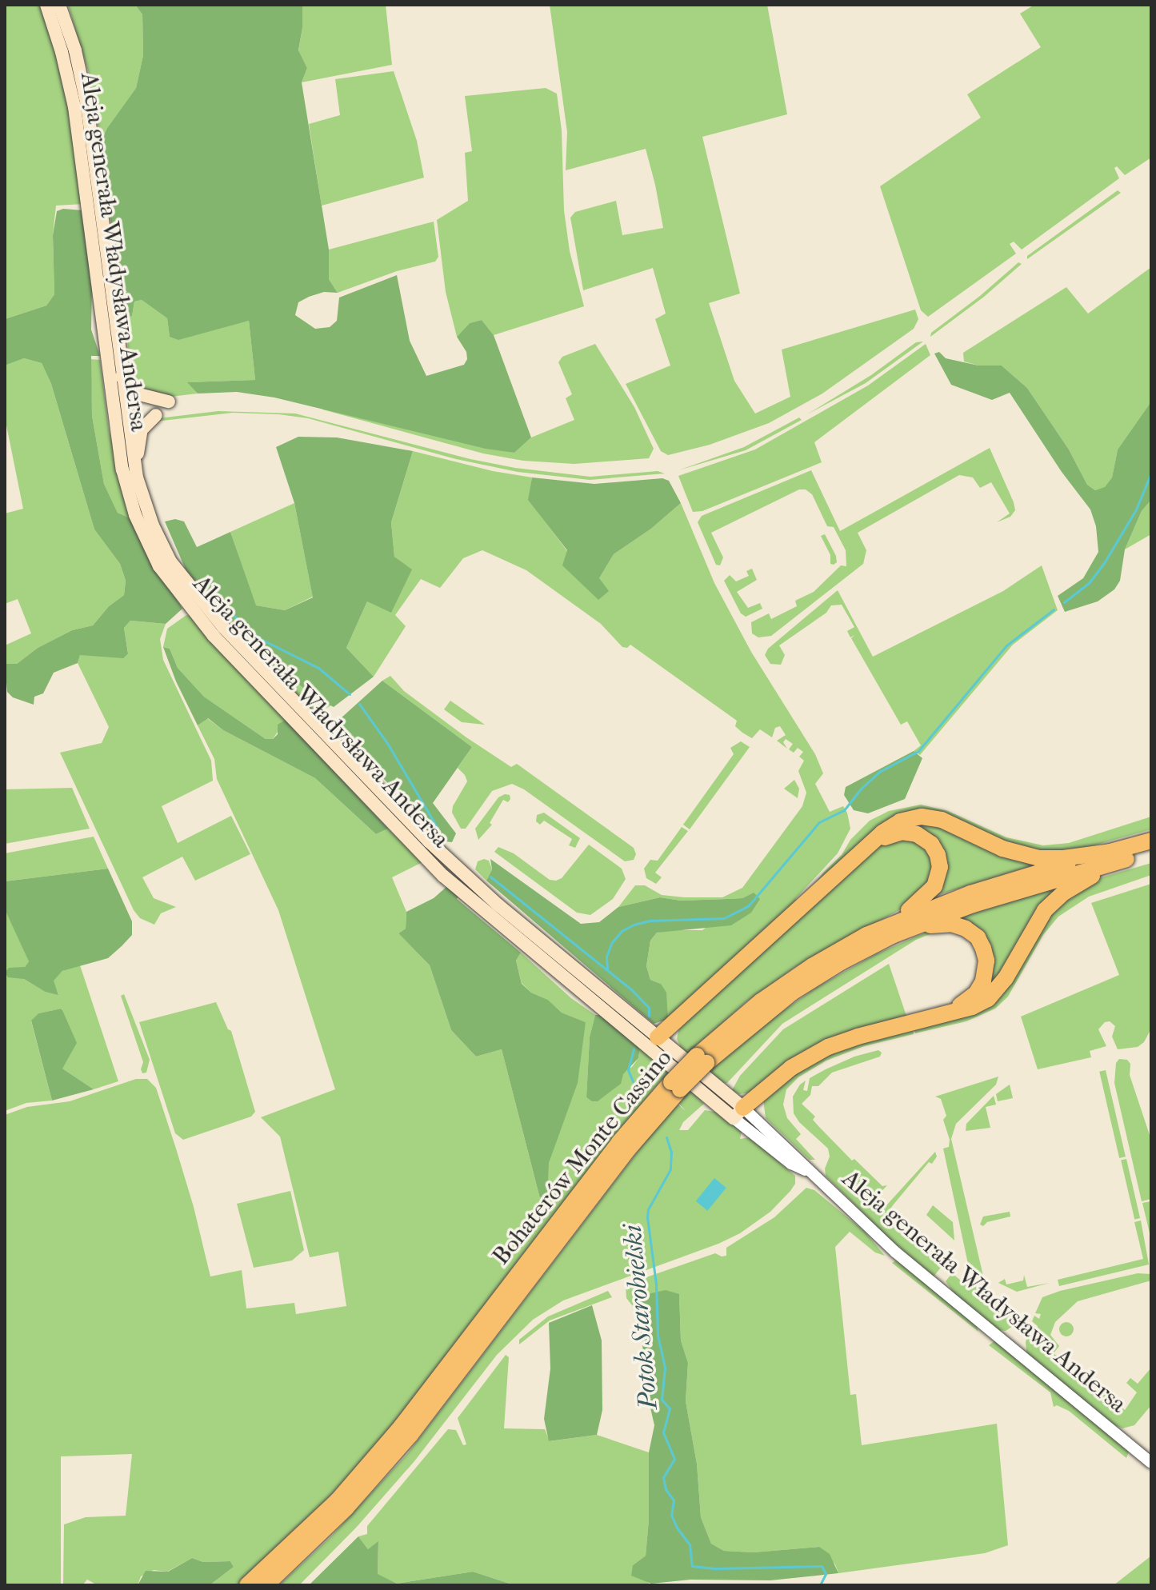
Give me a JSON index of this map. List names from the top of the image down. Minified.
{"streets":{"highway":["Bohaterów Monte Cassino"],"main road":["Aleja generała Władysława Andersa"]},"water":["Potok Starobielski"]}
